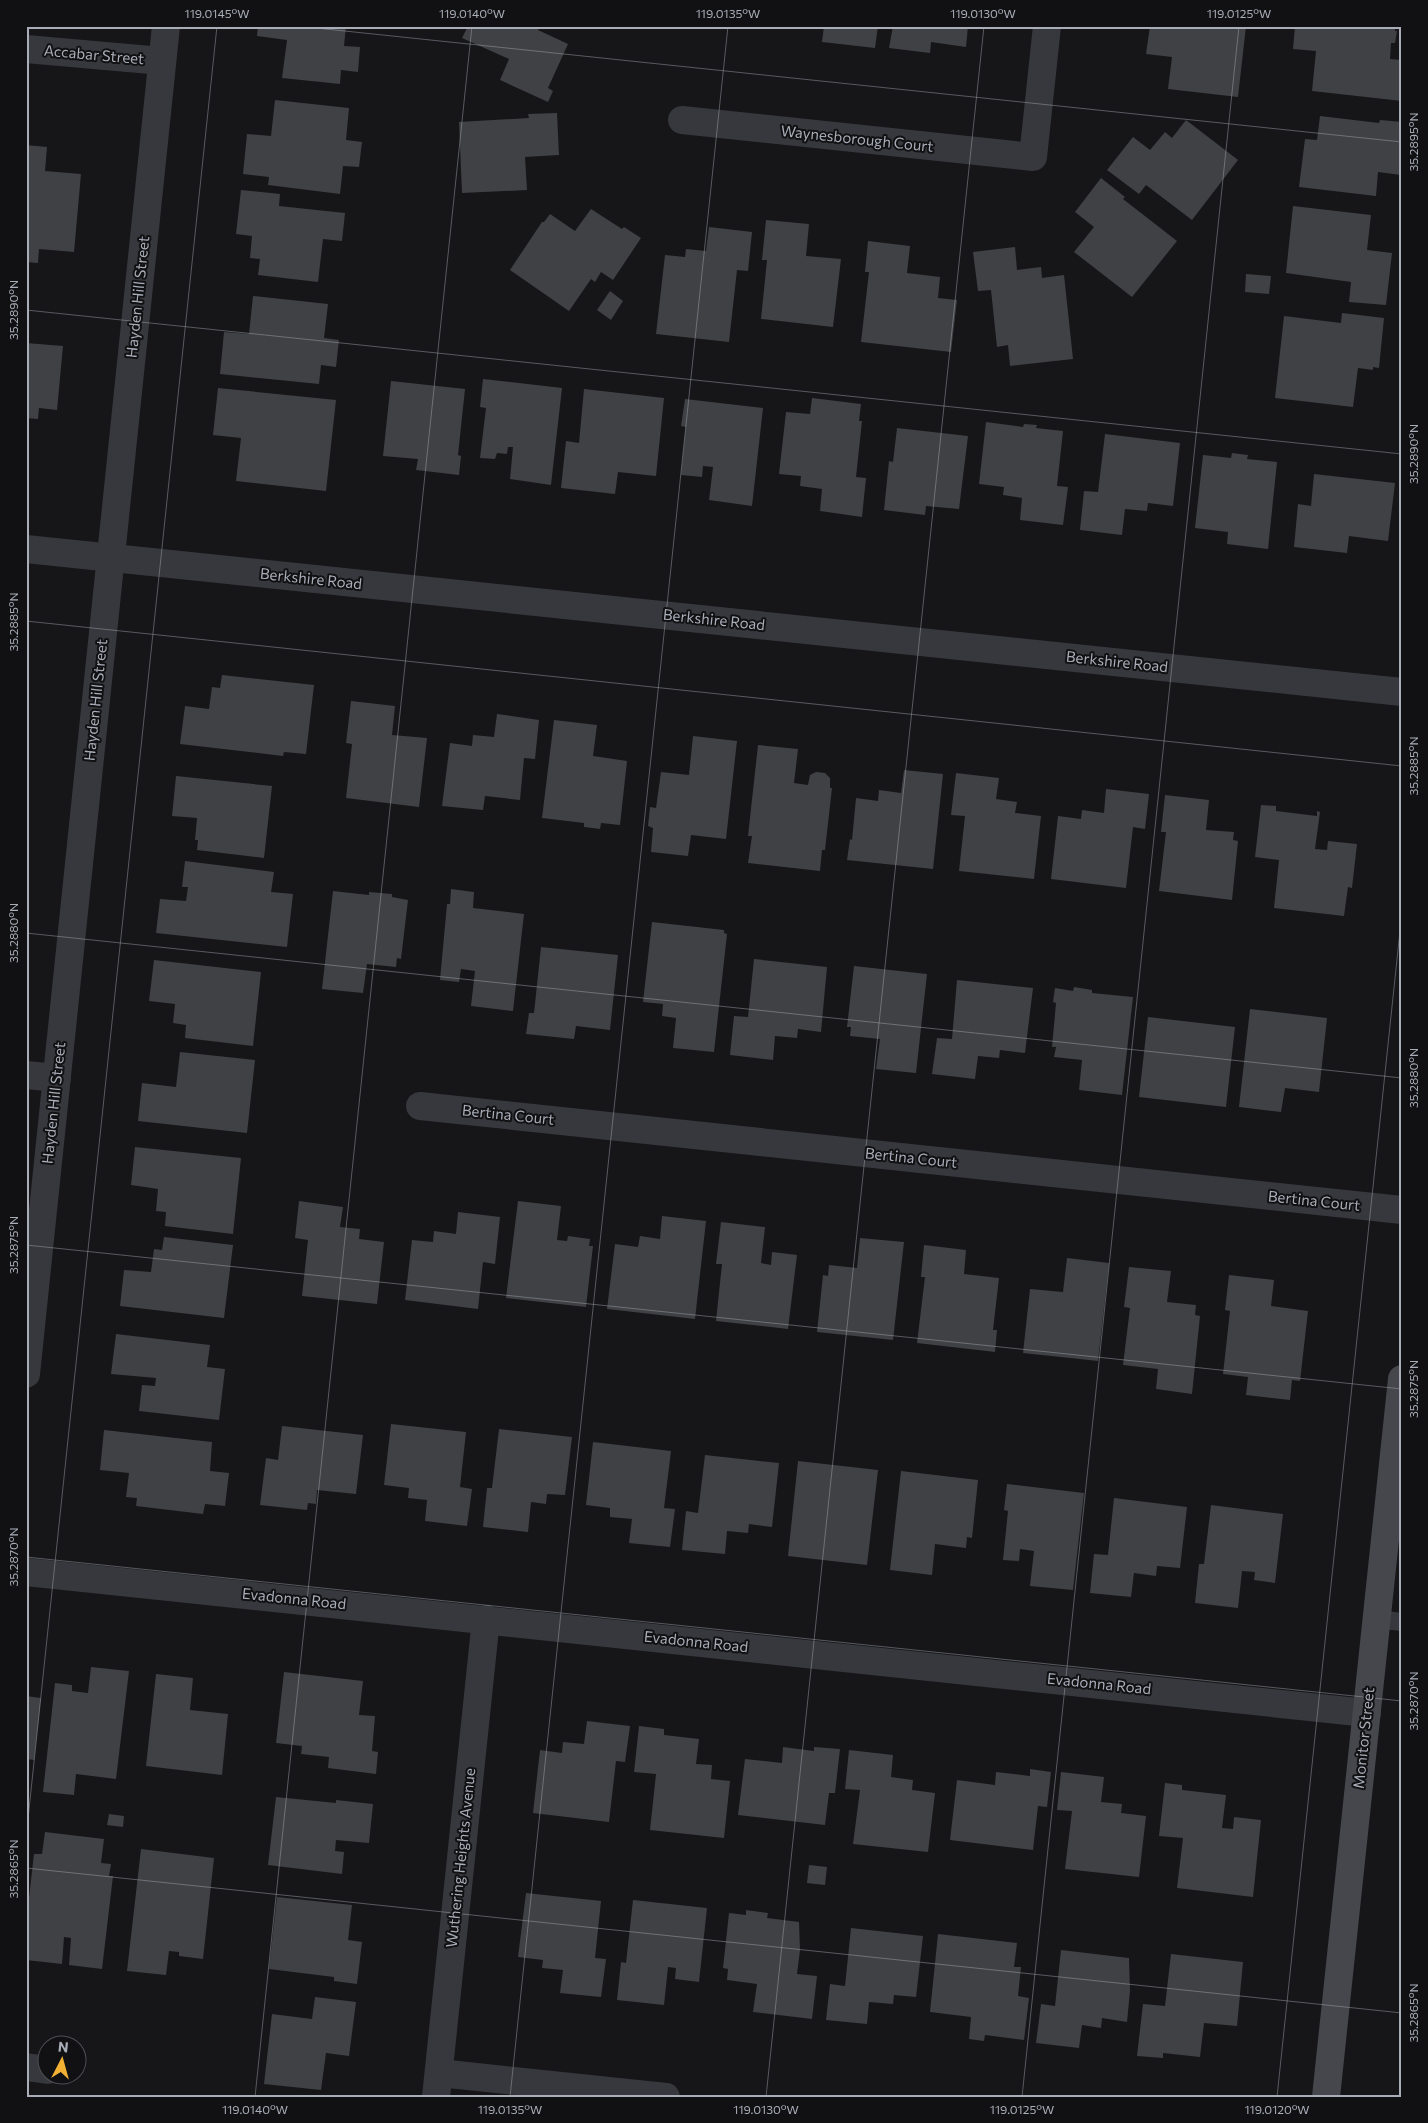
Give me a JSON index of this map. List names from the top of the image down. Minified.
{"streets":{"street":["Accabar Street","Waynesborough Court","Hayden Hill Street","Berkshire Road","Bertina Court","Evadonna Road","Monitor Street","Wuthering Heights Avenue"]},"crossings":[["Accabar Street","Hayden Hill Street"],["Hayden Hill Street","Berkshire Road"],["Evadonna Road","Monitor Street"],["Evadonna Road","Wuthering Heights Avenue"]],"north":"top","coordinates":["119.0145°W","119.0140°W","119.0135°W","119.0130°W","119.0125°W","35.2895°N","35.2890°N","35.2885°N","35.2880°N","35.2875°N","35.2870°N","35.2865°N","119.0120°W"]}
